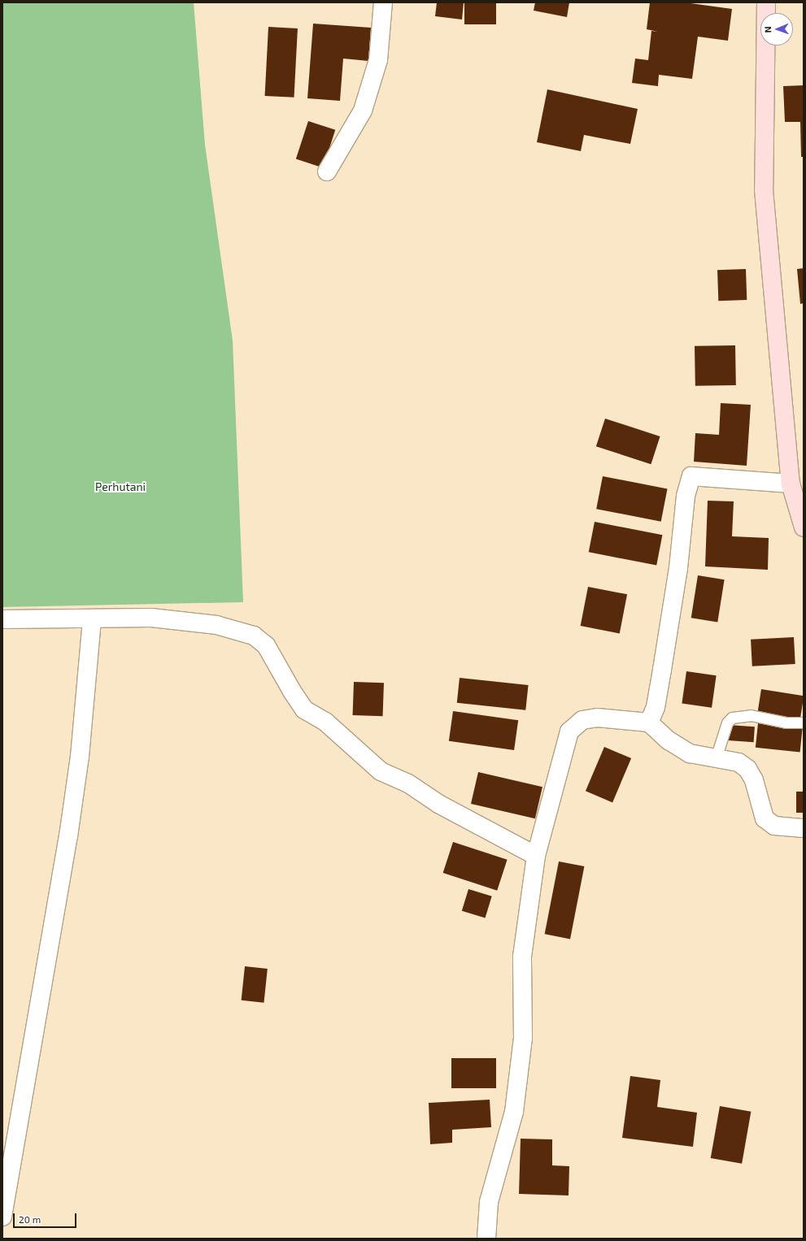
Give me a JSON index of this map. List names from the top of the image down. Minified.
{"parks":["Perhutani"],"scale_bar":"20 m","north":"left"}
